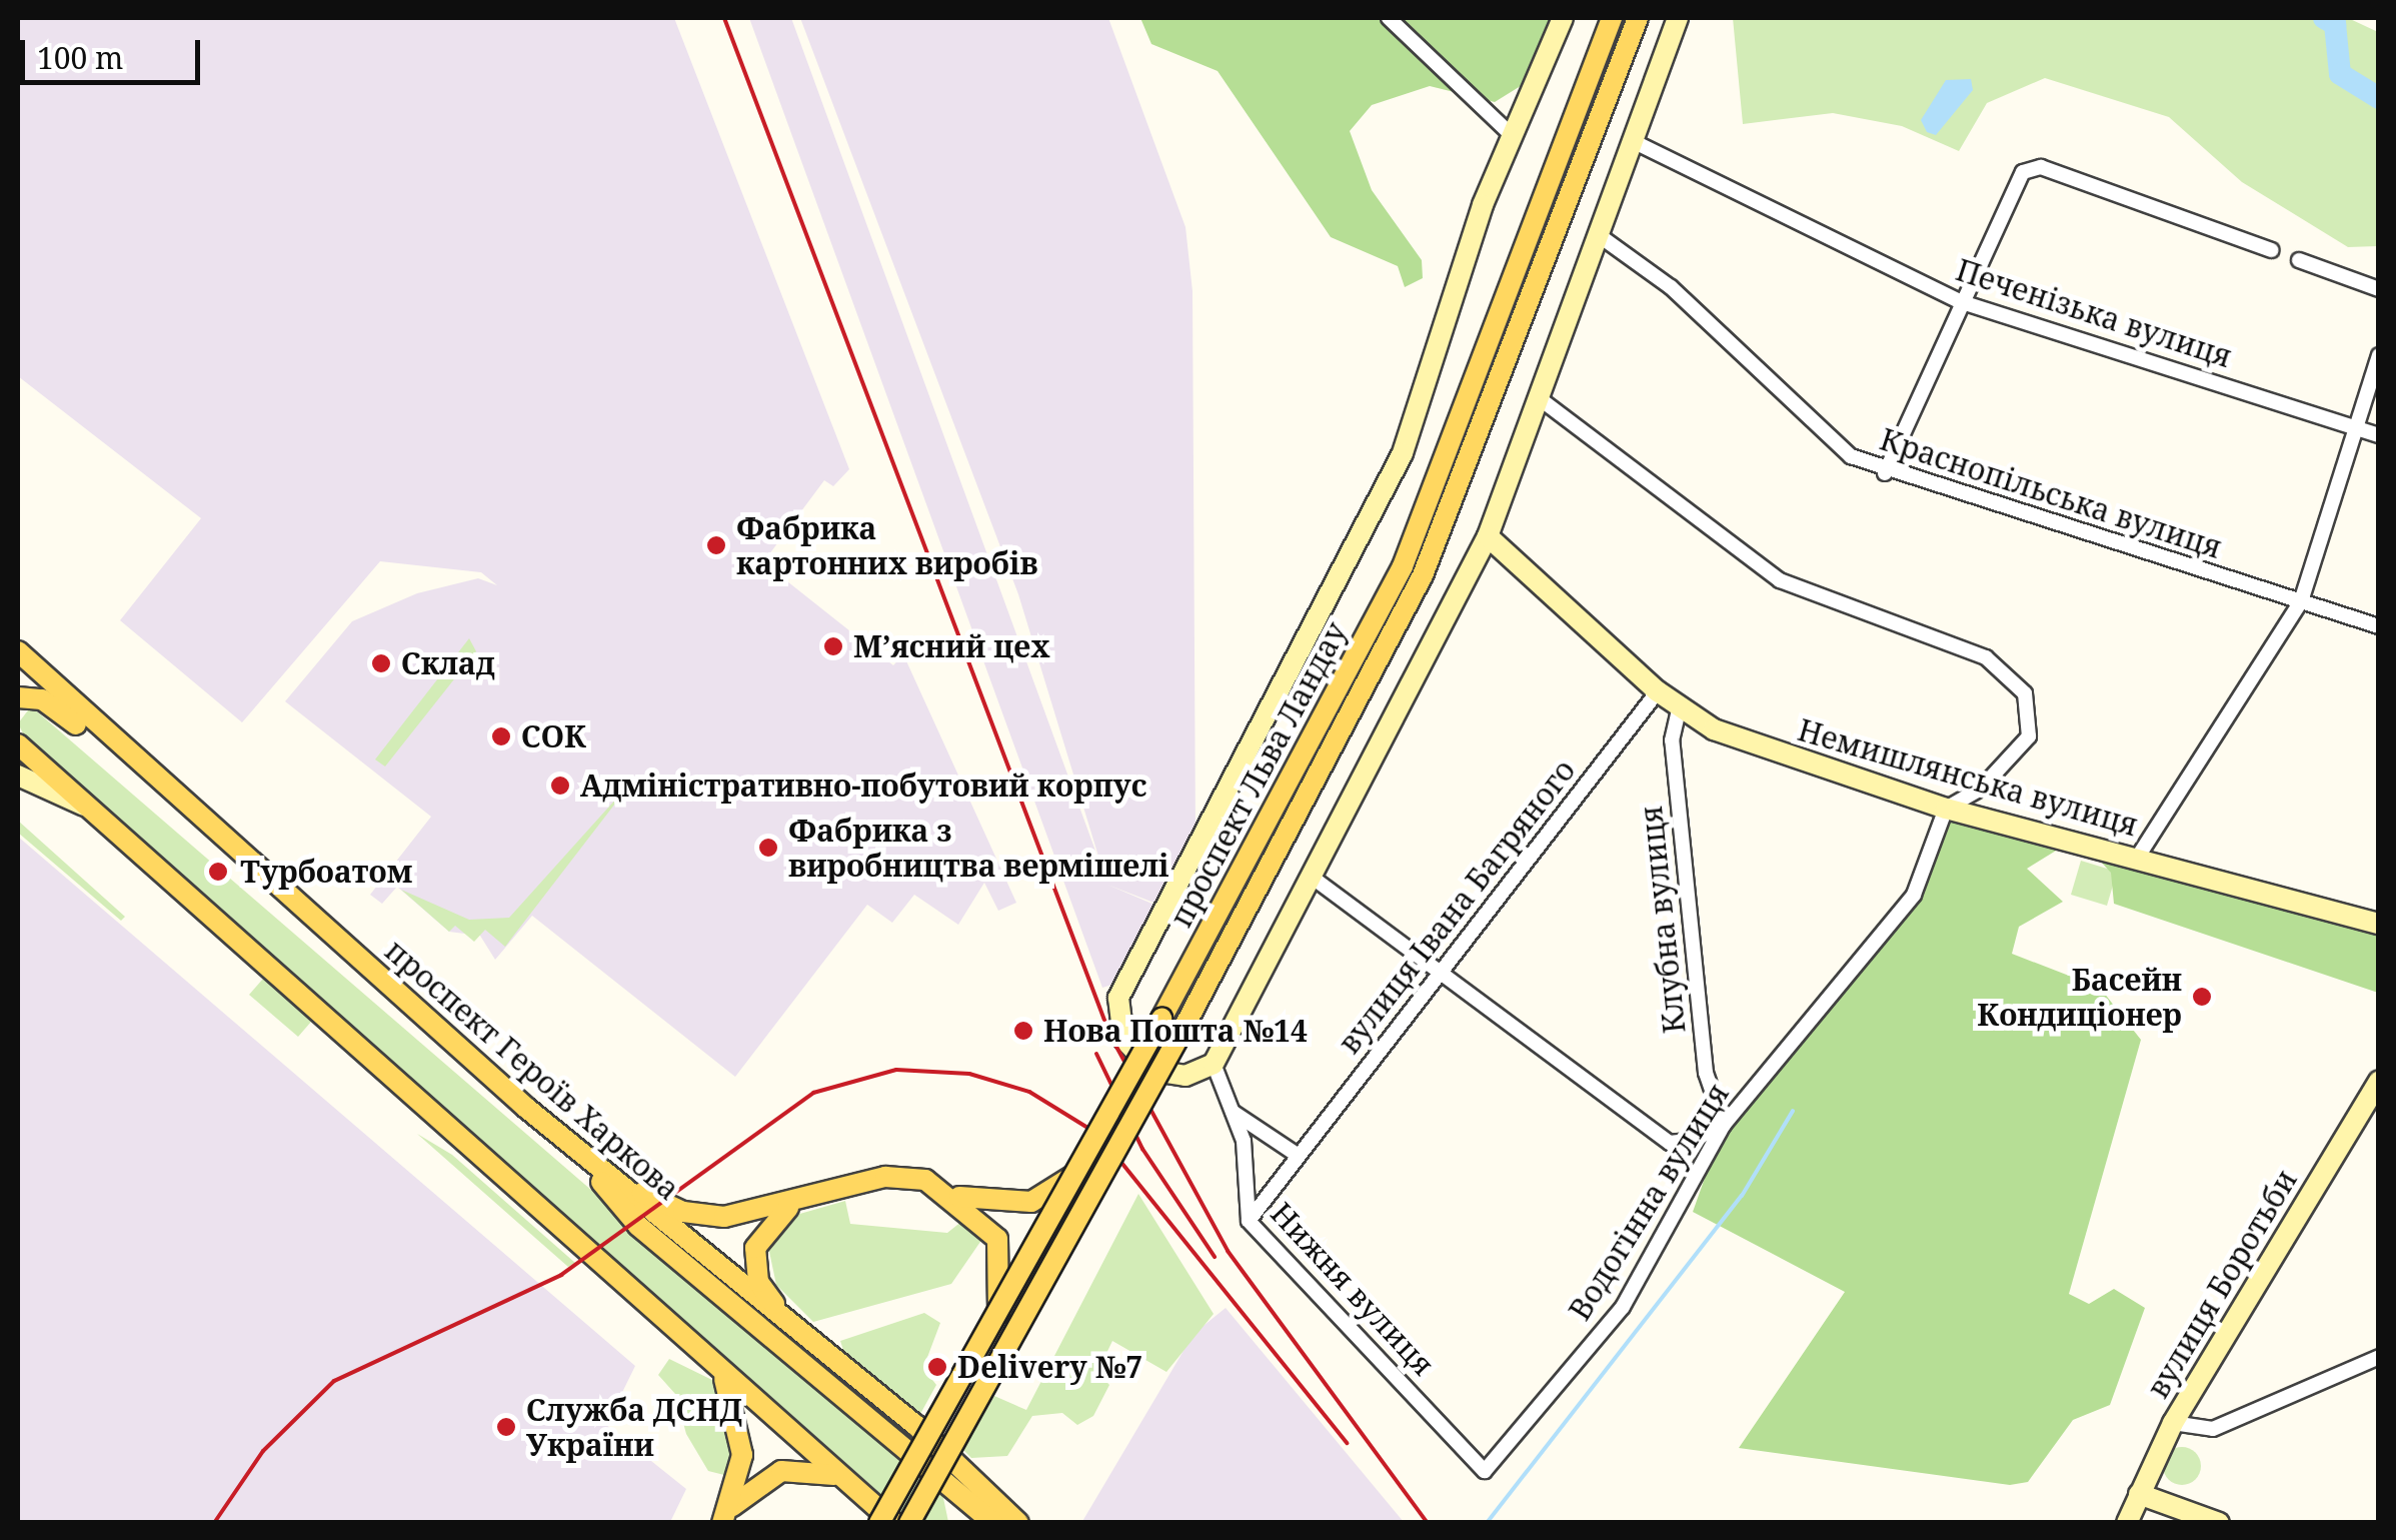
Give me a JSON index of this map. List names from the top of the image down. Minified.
{"streets":{"main road":["проспект Льва Ландау","проспект Героїв Харкова"],"street":["Печенізька вулиця","Краснопільська вулиця","Немишлянська вулиця","вулиця Івана Багряного","Клубна вулиця","Водогінна вулиця","вулиця Боротьби","Нижня вулиця"]},"crossings":[["Немишлянська вулиця","вулиця Івана Багряного"],["Немишлянська вулиця","Клубна вулиця"],["Немишлянська вулиця","Водогінна вулиця"],["вулиця Івана Багряного","Нижня вулиця"],["Клубна вулиця","Водогінна вулиця"],["Водогінна вулиця","Нижня вулиця"]],"places":["Фабрика картонних виробів","М’ясний цех","Склад","СОК","Адміністративно-побутовий корпус","Фабрика з виробництва вермішелі","Турбоатом","Басейн Кондиціонер","Нова Пошта №14","Delivery №7","Служба ДСНД України"],"scale_bar":"100 m"}
